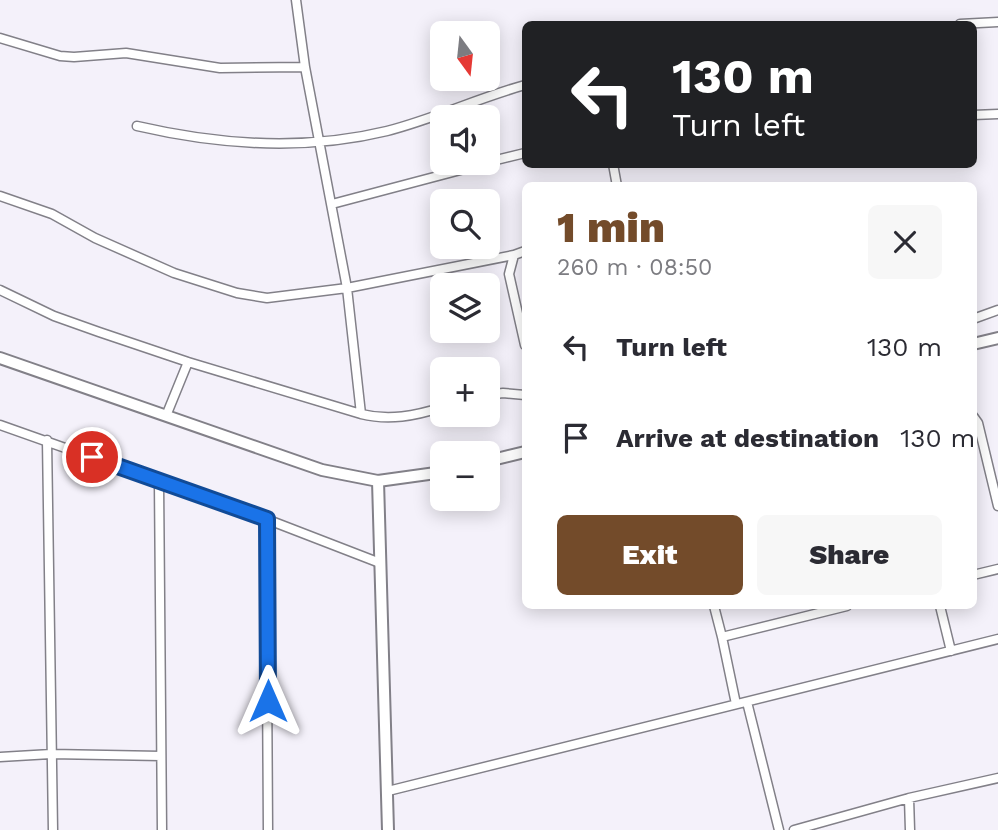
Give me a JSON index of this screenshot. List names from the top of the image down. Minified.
{"north":"bottom","page":{"map_buttons":["+","−"],"turn":["130 m","Turn left"],"heading":["1 min","260 m · 08:50"],"list":[{"name":"Turn left","value":"130 m"},{"name":"Arrive at destination","value":"130 m"}],"buttons":["Exit","Share"]}}
